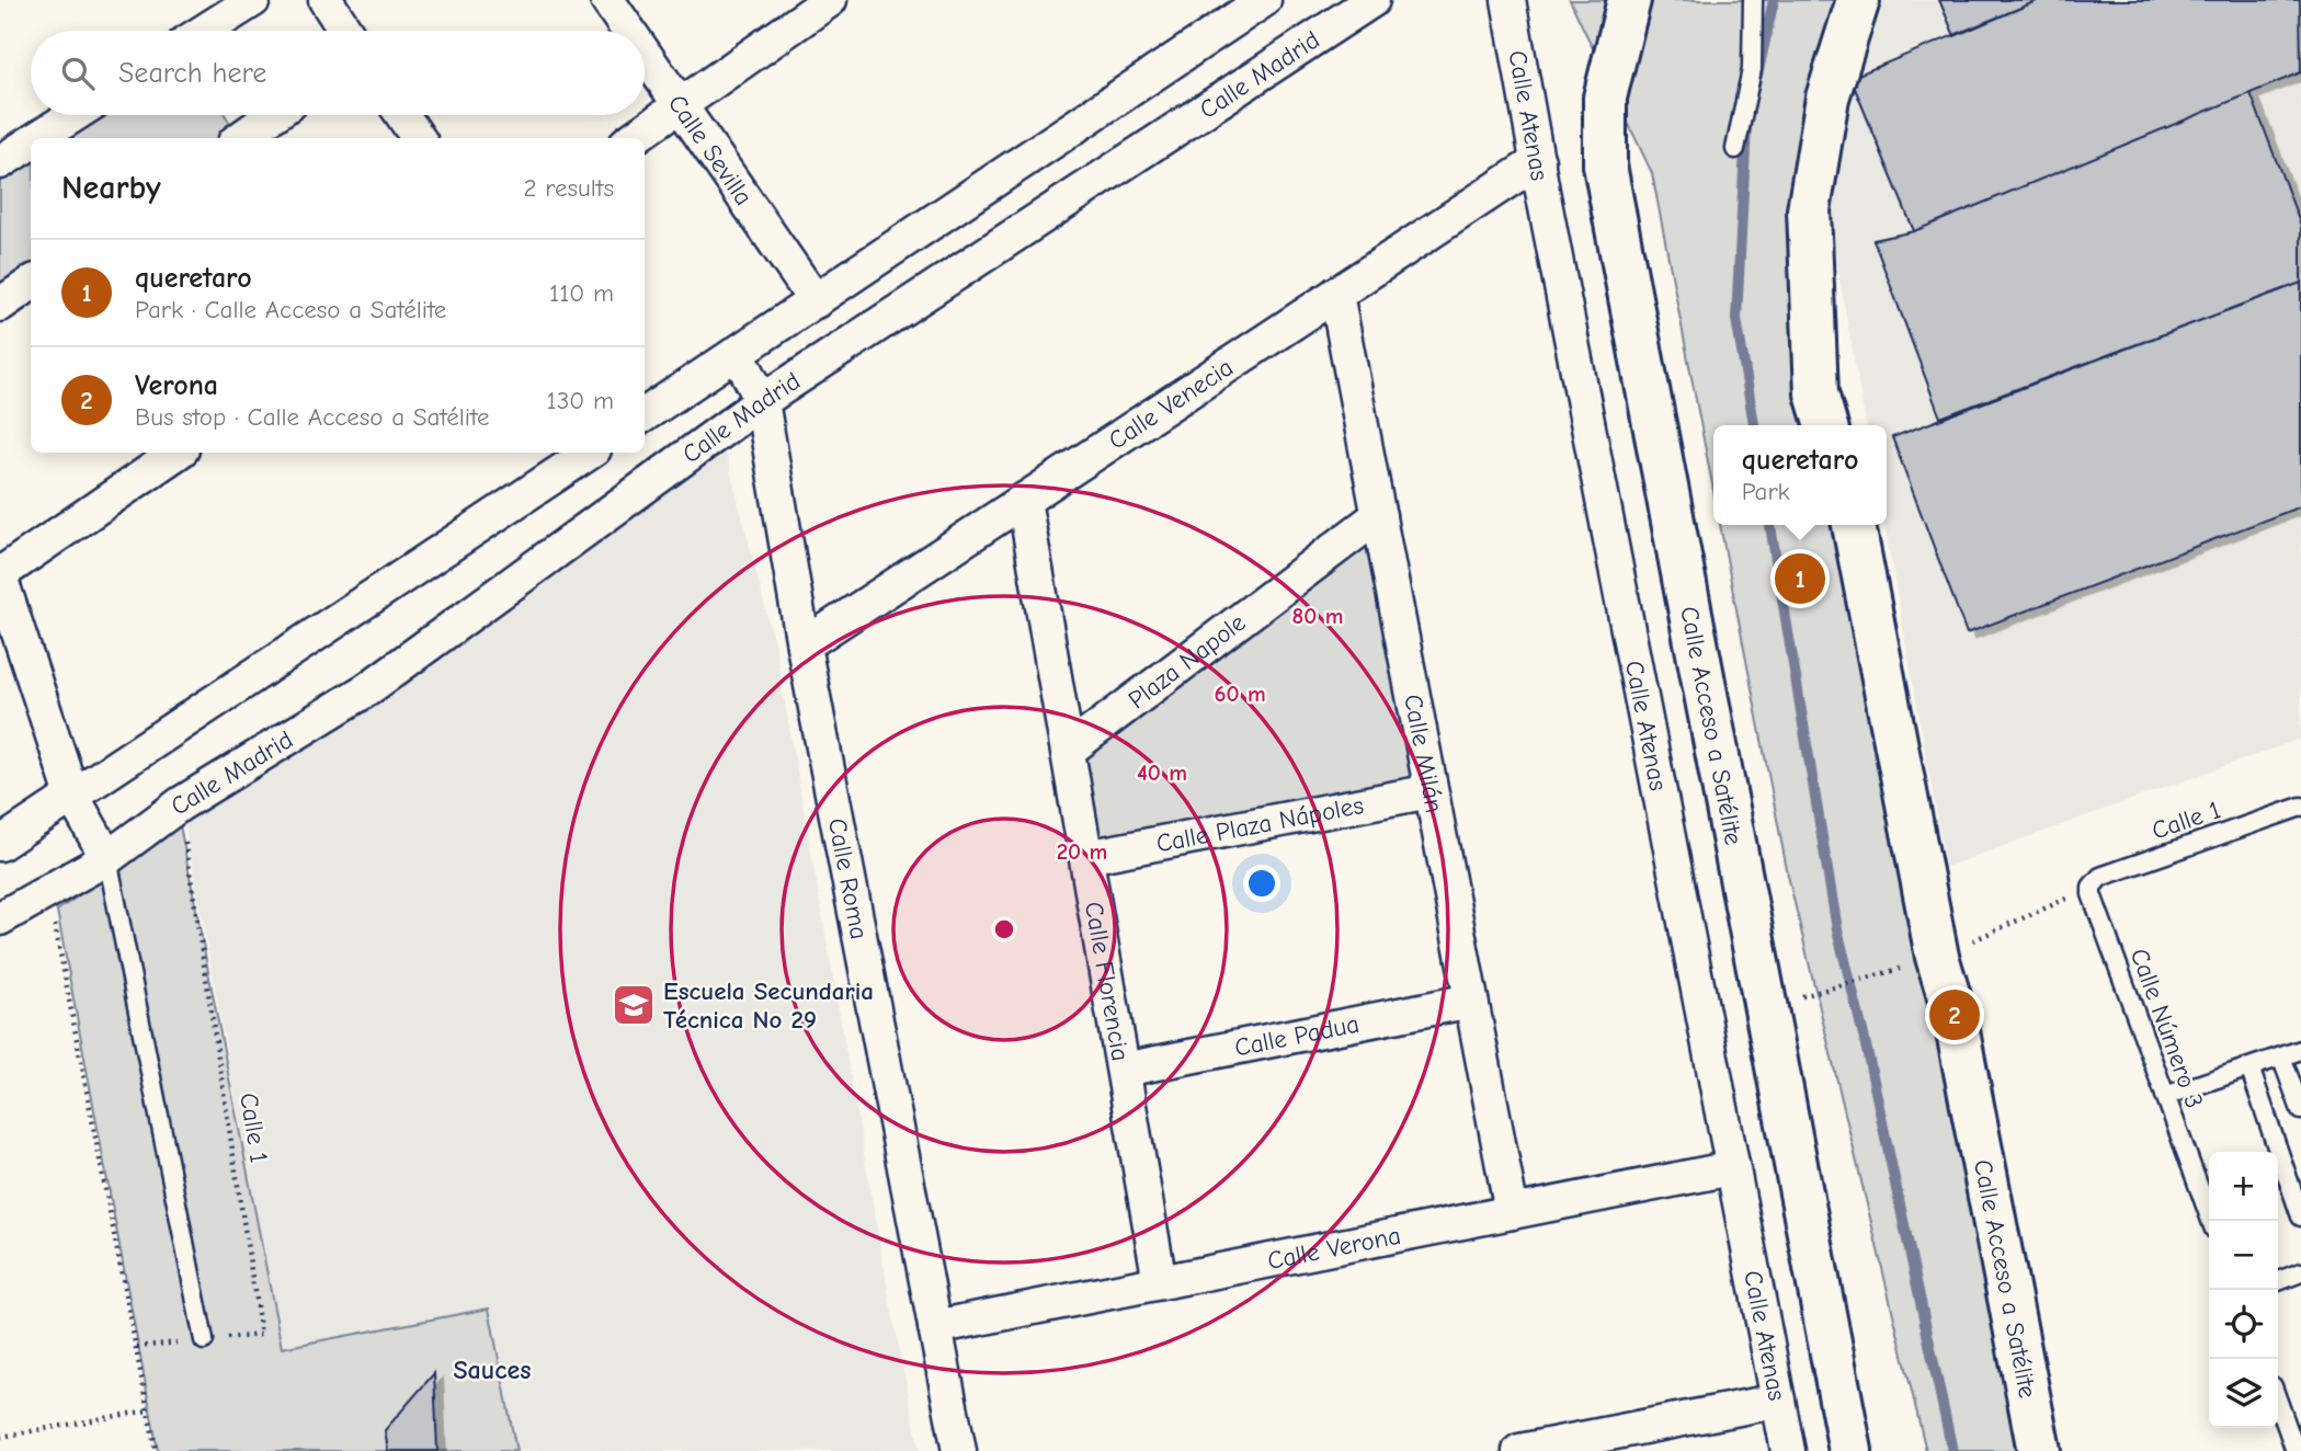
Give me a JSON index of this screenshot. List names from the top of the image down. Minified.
{"streets":{"main road":["Calle Acceso a Satélite"],"street":["Calle Madrid","Calle Atenas","Calle Sevilla","Calle Venecia","Plaza Napole","Calle Milán","Calle Plaza Nápoles","Calle Roma","Calle Florencia","Calle Padua","Calle Verona"],"lane":["Calle 1","Calle Número 3"]},"crossings":[["Calle Madrid","Calle 1"],["Calle Madrid","Calle Roma"],["Calle Atenas","Calle Venecia"],["Calle Atenas","Calle Verona"],["Calle Venecia","Calle Milán"],["Calle Venecia","Calle Roma"],["Calle Venecia","Calle Florencia"],["Plaza Napole","Calle Milán"],["Plaza Napole","Calle Florencia"],["Calle Milán","Calle Plaza Nápoles"],["Calle Milán","Calle Padua"],["Calle Milán","Calle Verona"],["Calle 1","Calle Número 3"],["Calle Plaza Nápoles","Calle Florencia"],["Calle Roma","Calle Verona"],["Calle Florencia","Calle Padua"],["Calle Florencia","Calle Verona"]],"districts":["Sauces"],"places":{"school or university":["Escuela Secundaria Técnica No 29"]},"page":{"search":"Search here","heading":["Nearby","2 results"],"list":[{"mark":"1","name":"queretaro","note":"Park · Calle Acceso a Satélite","value":"110 m"},{"mark":"2","name":"Verona","note":"Bus stop · Calle Acceso a Satélite","value":"130 m"}],"popup":["queretaro","Park"],"pins":["1","2"],"map_buttons":["+","−"]},"rings":["80 m","60 m","40 m","20 m"]}
